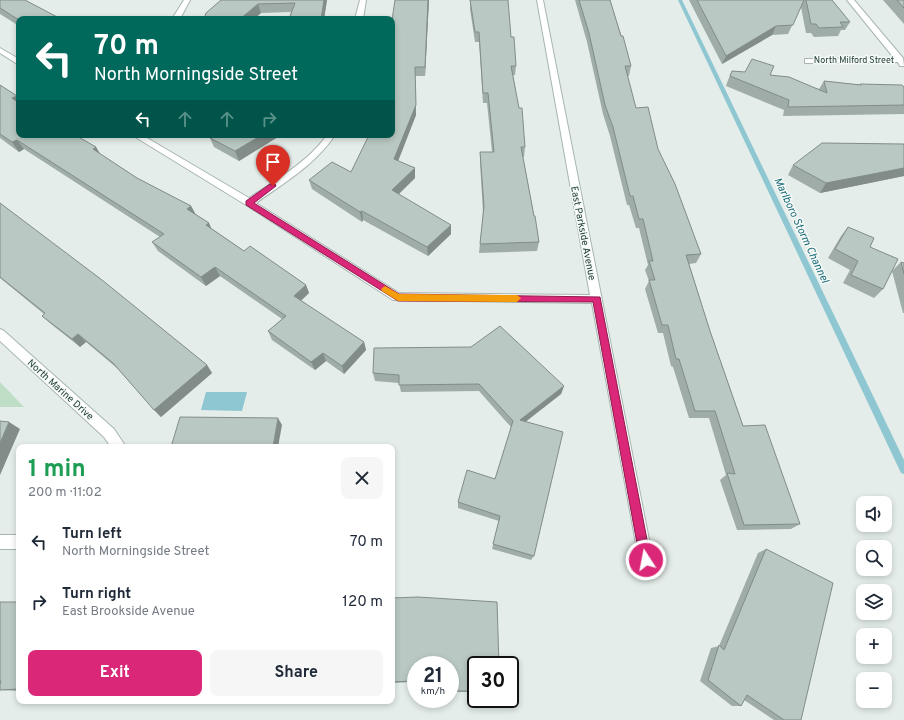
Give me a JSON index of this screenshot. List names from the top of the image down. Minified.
{"streets":{"street":["North Milford Street","East Parkside Avenue","North Marine Drive"]},"water":["Marlboro Storm Channel"],"page":{"turn":["70 m","North Morningside Street"],"heading":["1 min","200 m · 11:02"],"map_buttons":["+","−"],"list":[{"name":"Turn left","note":"North Morningside Street","value":"70 m"},{"name":"Turn right","note":"East Brookside Avenue","value":"120 m"}],"buttons":["Exit","Share"],"speed":"21 km/h","limit":"30"}}
